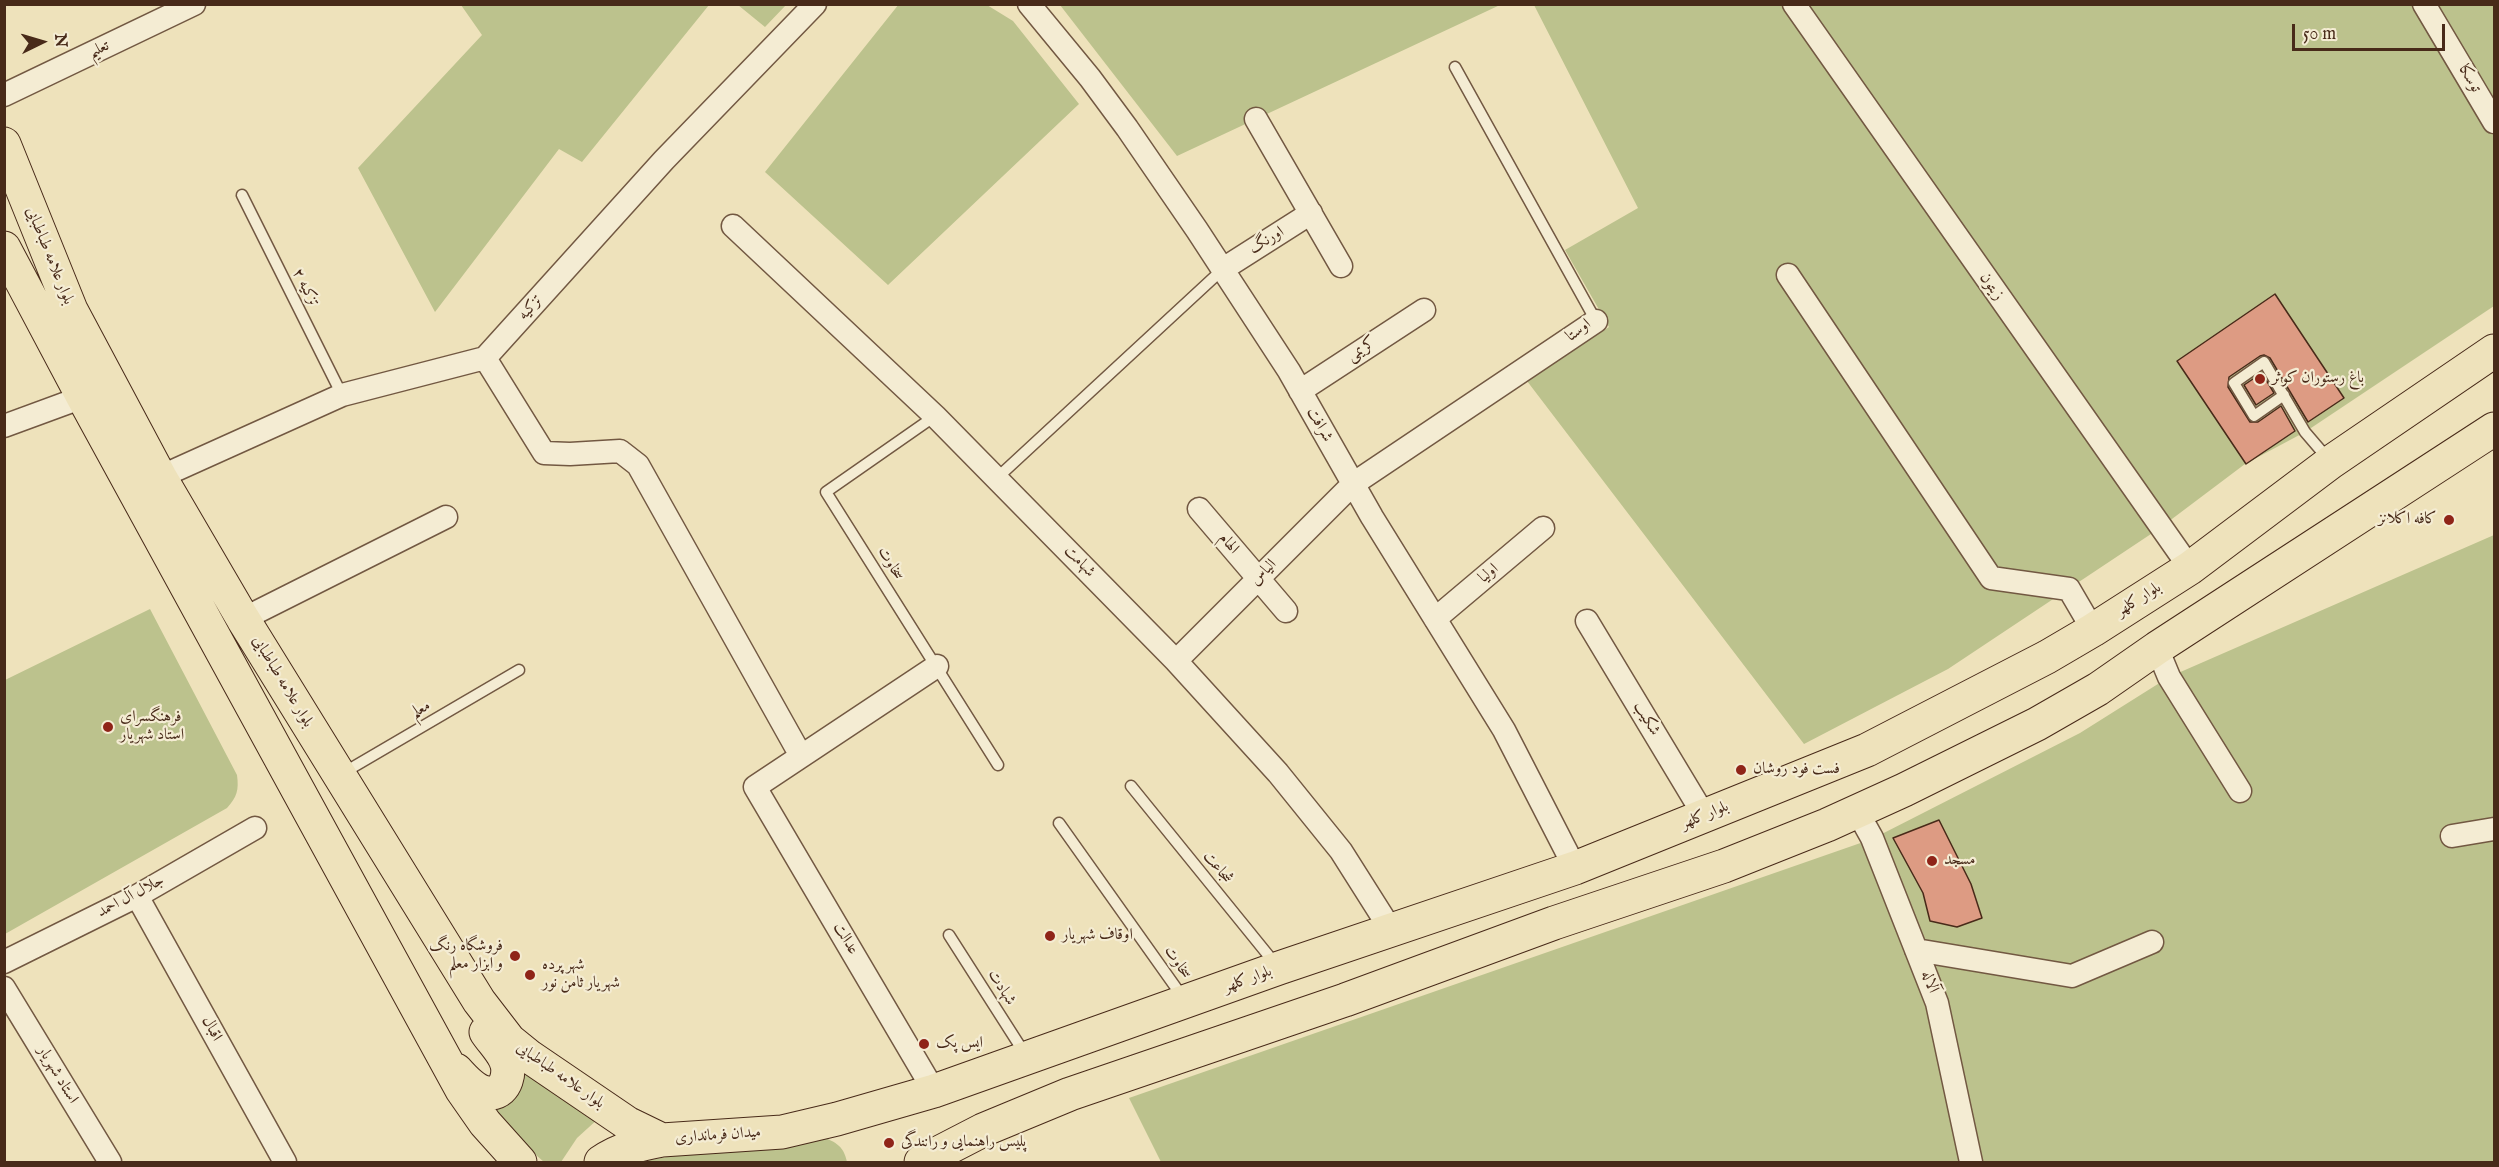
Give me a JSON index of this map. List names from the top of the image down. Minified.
{"streets":{"main road":["بلوار علامه طباطبایی","بلوار کلهر","میدان فرمانداری"],"street":["تعلیم","توسکا","اورنگ","زیتون","تزکیه","اوستا","کریمی","شرافت","الهام","شهامت","الیاس","اولیا","شکیب","جلال آل احمد","عدالت","آلاله","اقبال","استاد شهریار"],"lane":["تزکیه ۲","سخاوت","معلم","شجاعت","شهادت"]},"crossings":[["اورنگ","شرافت"],["بلوار علامه طباطبایی","معلم"],["بلوار علامه طباطبایی","میدان فرمانداری"],["زیتون","بلوار کلهر"],["اوستا","شرافت"],["اوستا","الیاس"],["کریمی","شرافت"],["شرافت","الیاس"],["شرافت","اولیا"],["شرافت","بلوار کلهر"],["الهام","الیاس"],["شهامت","سخاوت"],["شهامت","الیاس"],["شهامت","بلوار کلهر"],["سخاوت","بلوار کلهر"],["بلوار کلهر","شکیب"],["بلوار کلهر","شجاعت"],["بلوار کلهر","عدالت"],["بلوار کلهر","شهادت"],["بلوار کلهر","میدان فرمانداری"],["جلال آل احمد","اقبال"]],"places":["باغ رستوران کوثر","کافه اکلانز","فرهنگسرای استاد شهریار","فست فود روشان","مسجد","اوقاف شهریار","فروشگاه رنگ و ابزار معلم","شهر پرده شهریار ثامن نور","ایس پک","پلیس راهنمایی و رانندگی"],"scale_bar":"50 m","north":"right"}
